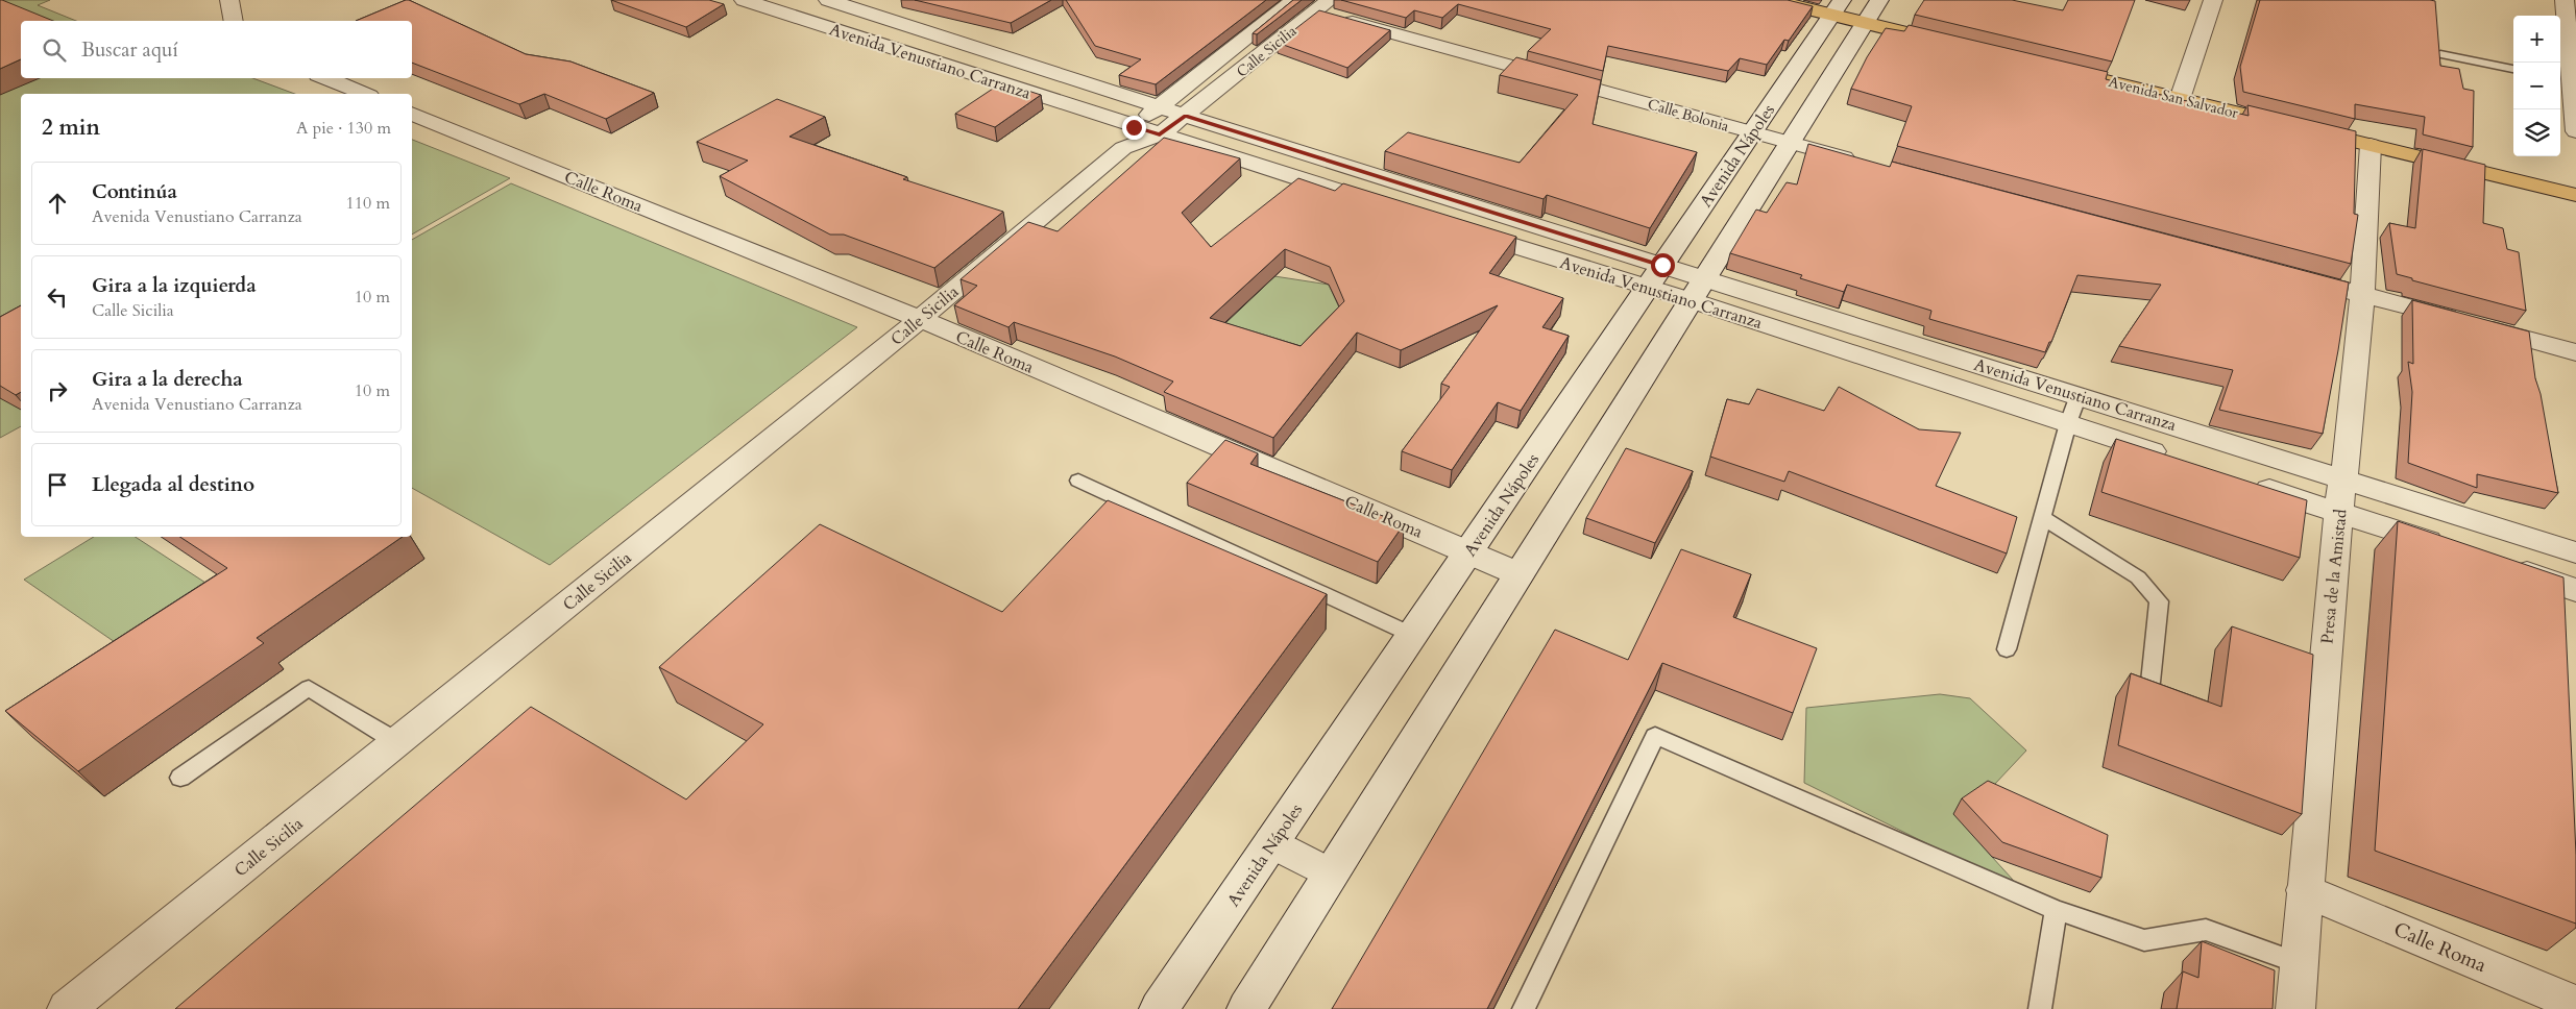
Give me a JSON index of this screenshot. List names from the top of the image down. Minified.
{"streets":{"main road":["Avenida San Salvador"],"street":["Calle Sicilia","Avenida Venustiano Carranza","Calle Bolonia","Avenida Nápoles","Calle Roma","Presa de la Amistad"]},"crossings":[["Calle Sicilia","Avenida Venustiano Carranza"],["Calle Sicilia","Calle Bolonia"],["Calle Sicilia","Calle Roma"],["Avenida Venustiano Carranza","Avenida Nápoles"],["Avenida Venustiano Carranza","Presa de la Amistad"],["Avenida San Salvador","Presa de la Amistad"],["Calle Bolonia","Avenida Nápoles"],["Avenida Nápoles","Calle Roma"],["Calle Roma","Presa de la Amistad"]],"page":{"map_buttons":["+","−"],"search":"Buscar aquí","heading":["2 min","A pie · 130 m"],"list":[["Continúa","Avenida Venustiano Carranza","110 m"],["Gira a la izquierda","Calle Sicilia","10 m"],["Gira a la derecha","Avenida Venustiano Carranza","10 m"],"Llegada al destino"]}}
